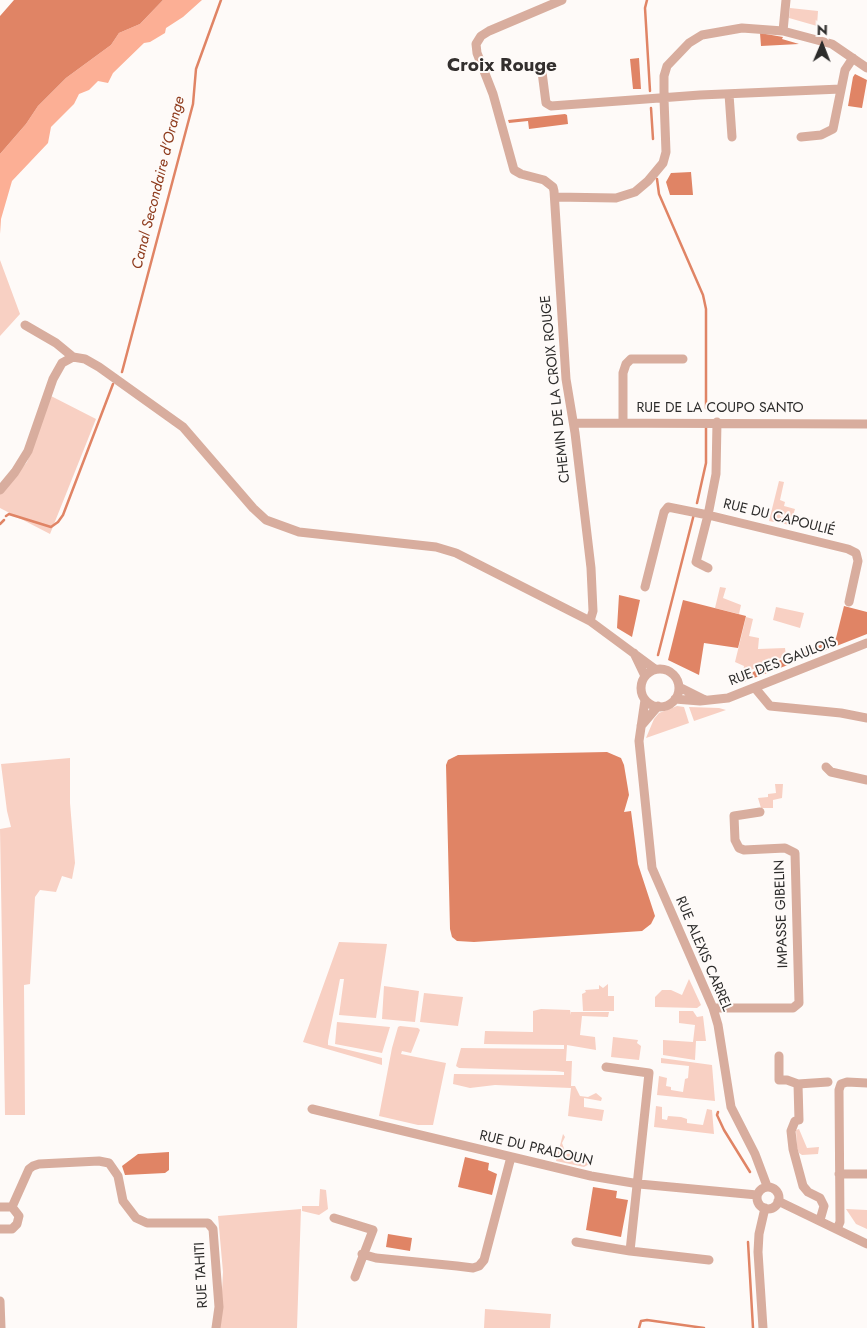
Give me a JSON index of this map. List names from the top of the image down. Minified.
{"streets":{"street":["CHEMIN DE LA CROIX ROUGE","RUE DE LA COUPO SANTO","RUE DU CAPOULIÉ","RUE DES GAULOIS","IMPASSE GIBELIN","RUE ALEXIS CARREL","RUE DU PRADOUN","RUE TAHITI"]},"crossings":[["CHEMIN DE LA CROIX ROUGE","RUE DE LA COUPO SANTO"],["RUE DE LA COUPO SANTO","RUE DU CAPOULIÉ"],["RUE DES GAULOIS","RUE ALEXIS CARREL"],["IMPASSE GIBELIN","RUE ALEXIS CARREL"],["RUE ALEXIS CARREL","RUE DU PRADOUN"]],"districts":["Croix Rouge"],"water":["Canal Secondaire d'Orange"],"north":"top"}
